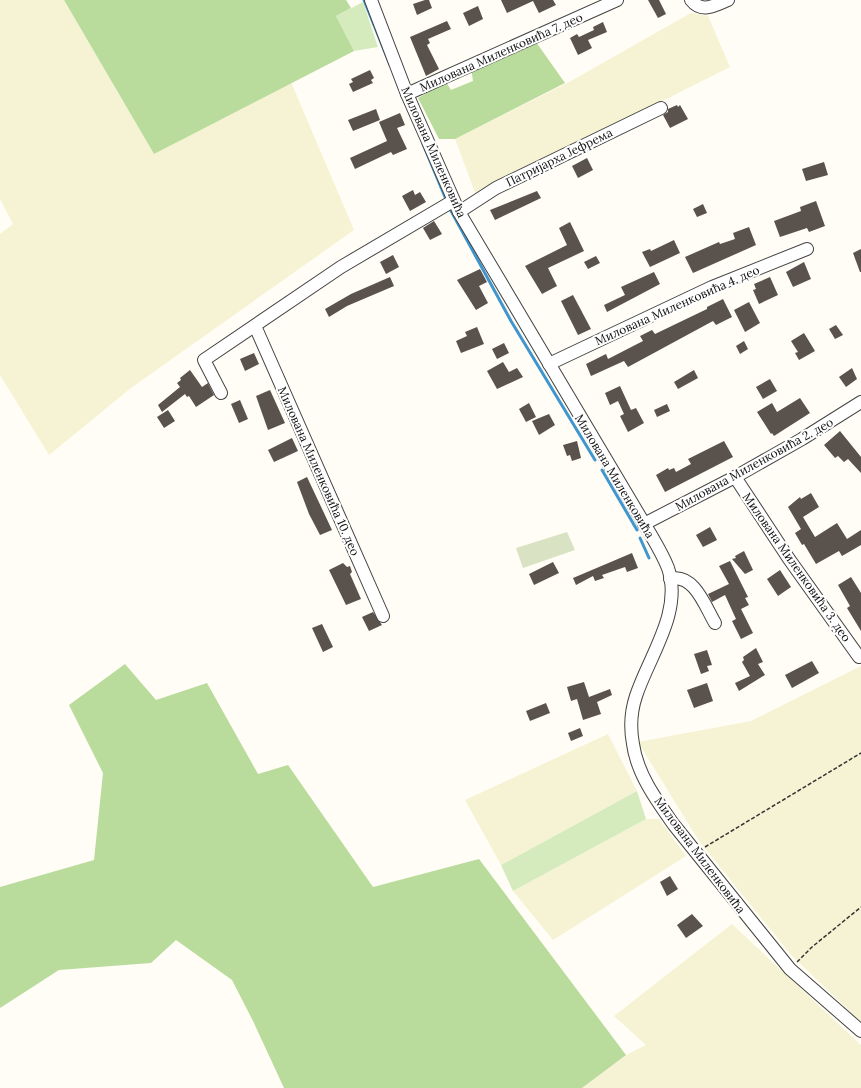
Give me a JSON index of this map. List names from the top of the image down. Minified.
{"streets":{"street":["Милована Миленковића 7. део","Милована Миленковића","Патријарха Јефрема","Милована Миленковића 4. део","Милована Миленковића 2. део","Милована Миленковића 10. део","Милована Миленковића 3. део"]},"crossings":[["Милована Миленковића 7. део","Милована Миленковића"],["Милована Миленковића","Патријарха Јефрема"],["Милована Миленковића","Милована Миленковића 4. део"],["Милована Миленковића","Милована Миленковића 2. део"],["Милована Миленковића 2. део","Милована Миленковића 3. део"]]}
